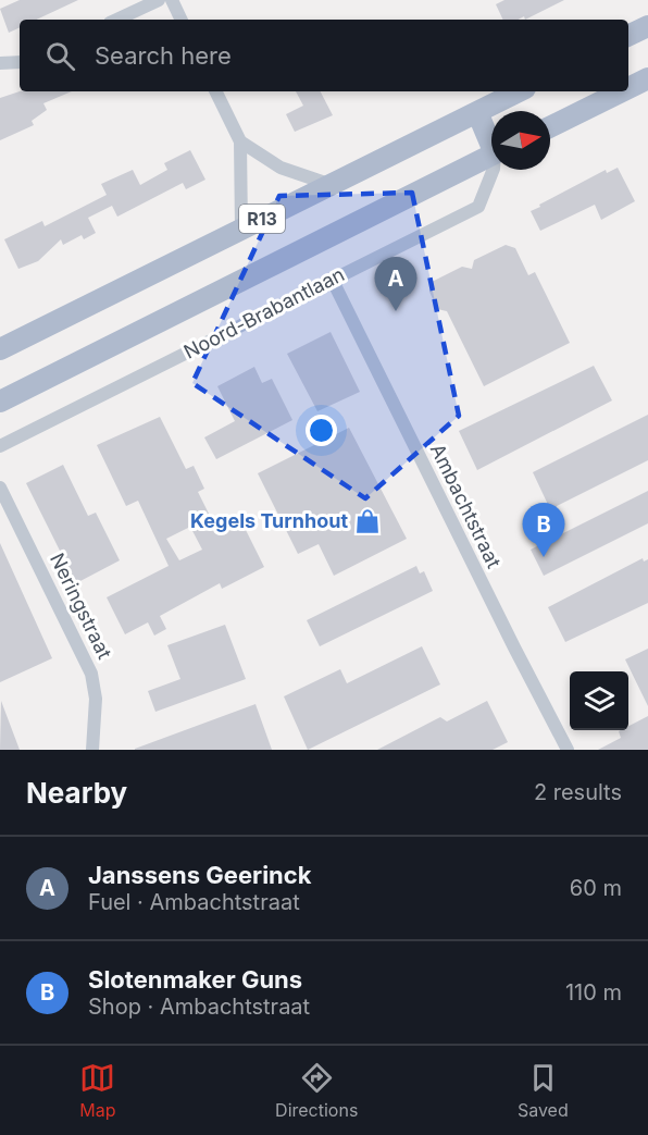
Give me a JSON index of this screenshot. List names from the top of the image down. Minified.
{"streets":{"main road":["R13","Noord-Brabantlaan"],"street":["Ambachtstraat","Neringstraat"]},"crossings":[["Noord-Brabantlaan","Ambachtstraat"]],"places":{"shop":["Kegels Turnhout"]},"north":"right","page":{"search":"Search here","pins":["A","B"],"heading":["Nearby","2 results"],"list":[{"mark":"A","name":"Janssens Geerinck","note":"Fuel · Ambachtstraat","value":"60 m"},{"mark":"B","name":"Slotenmaker Guns","note":"Shop · Ambachtstraat","value":"110 m"}],"nav":["Map","Directions","Saved"]}}
